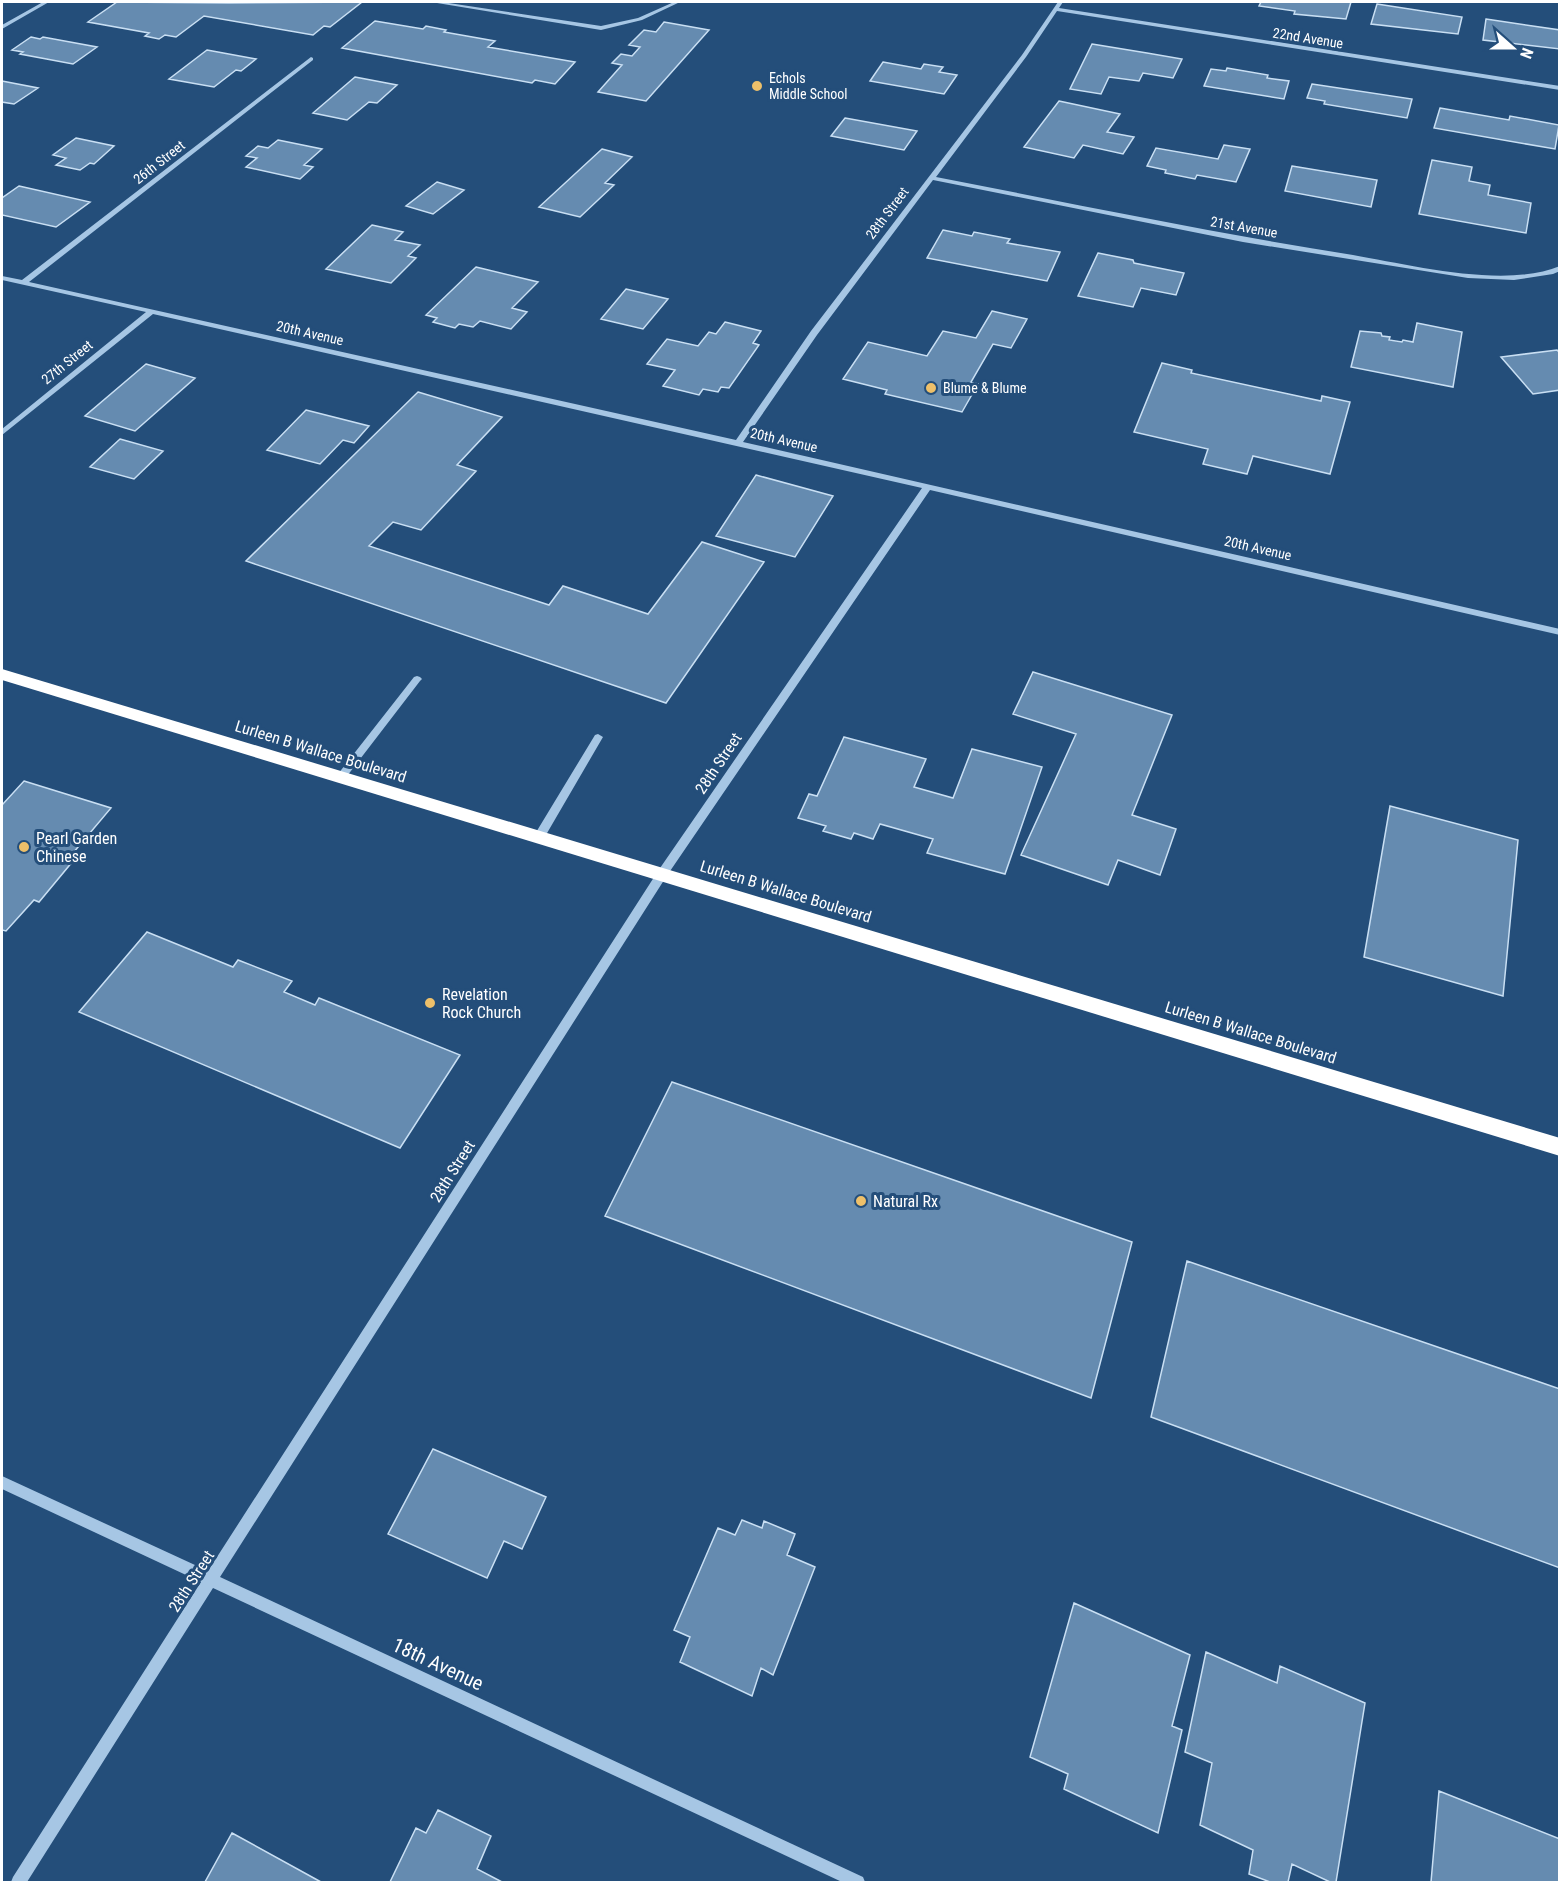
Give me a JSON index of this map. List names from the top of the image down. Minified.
{"streets":{"highway":["Lurleen B Wallace Boulevard"],"street":["22nd Avenue","26th Street","28th Street","21st Avenue","20th Avenue","27th Street","18th Avenue"]},"crossings":[["22nd Avenue","28th Street"],["26th Street","20th Avenue"],["28th Street","21st Avenue"],["28th Street","20th Avenue"],["28th Street","Lurleen B Wallace Boulevard"],["28th Street","18th Avenue"],["20th Avenue","27th Street"]],"places":["Echols Middle School","Blume & Blume","Pearl Garden Chinese","Revelation Rock Church","Natural Rx"],"north":"right"}
